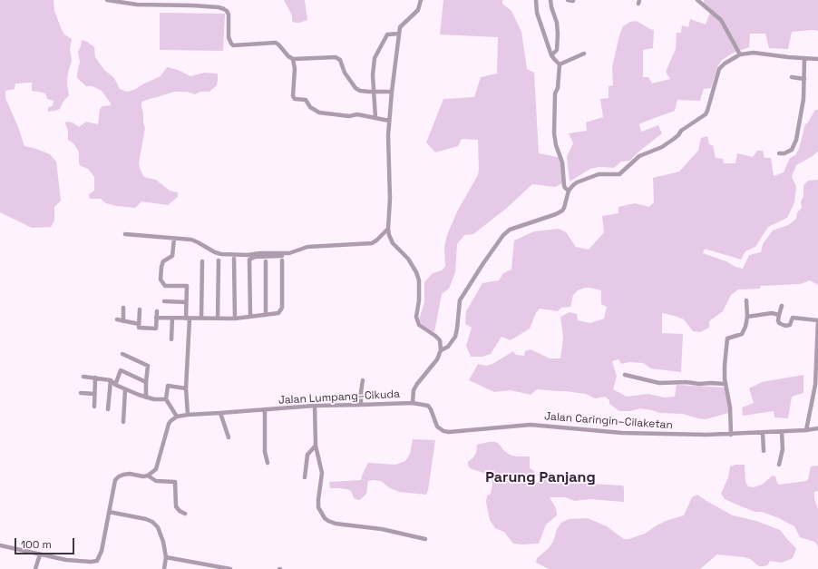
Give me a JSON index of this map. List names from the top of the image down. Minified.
{"streets":{"street":["Jalan Lumpang–Cikuda","Jalan Caringin–Cilaketan"]},"crossings":[["Jalan Lumpang–Cikuda","Jalan Caringin–Cilaketan"]],"districts":["Parung Panjang"],"scale_bar":"100 m"}
